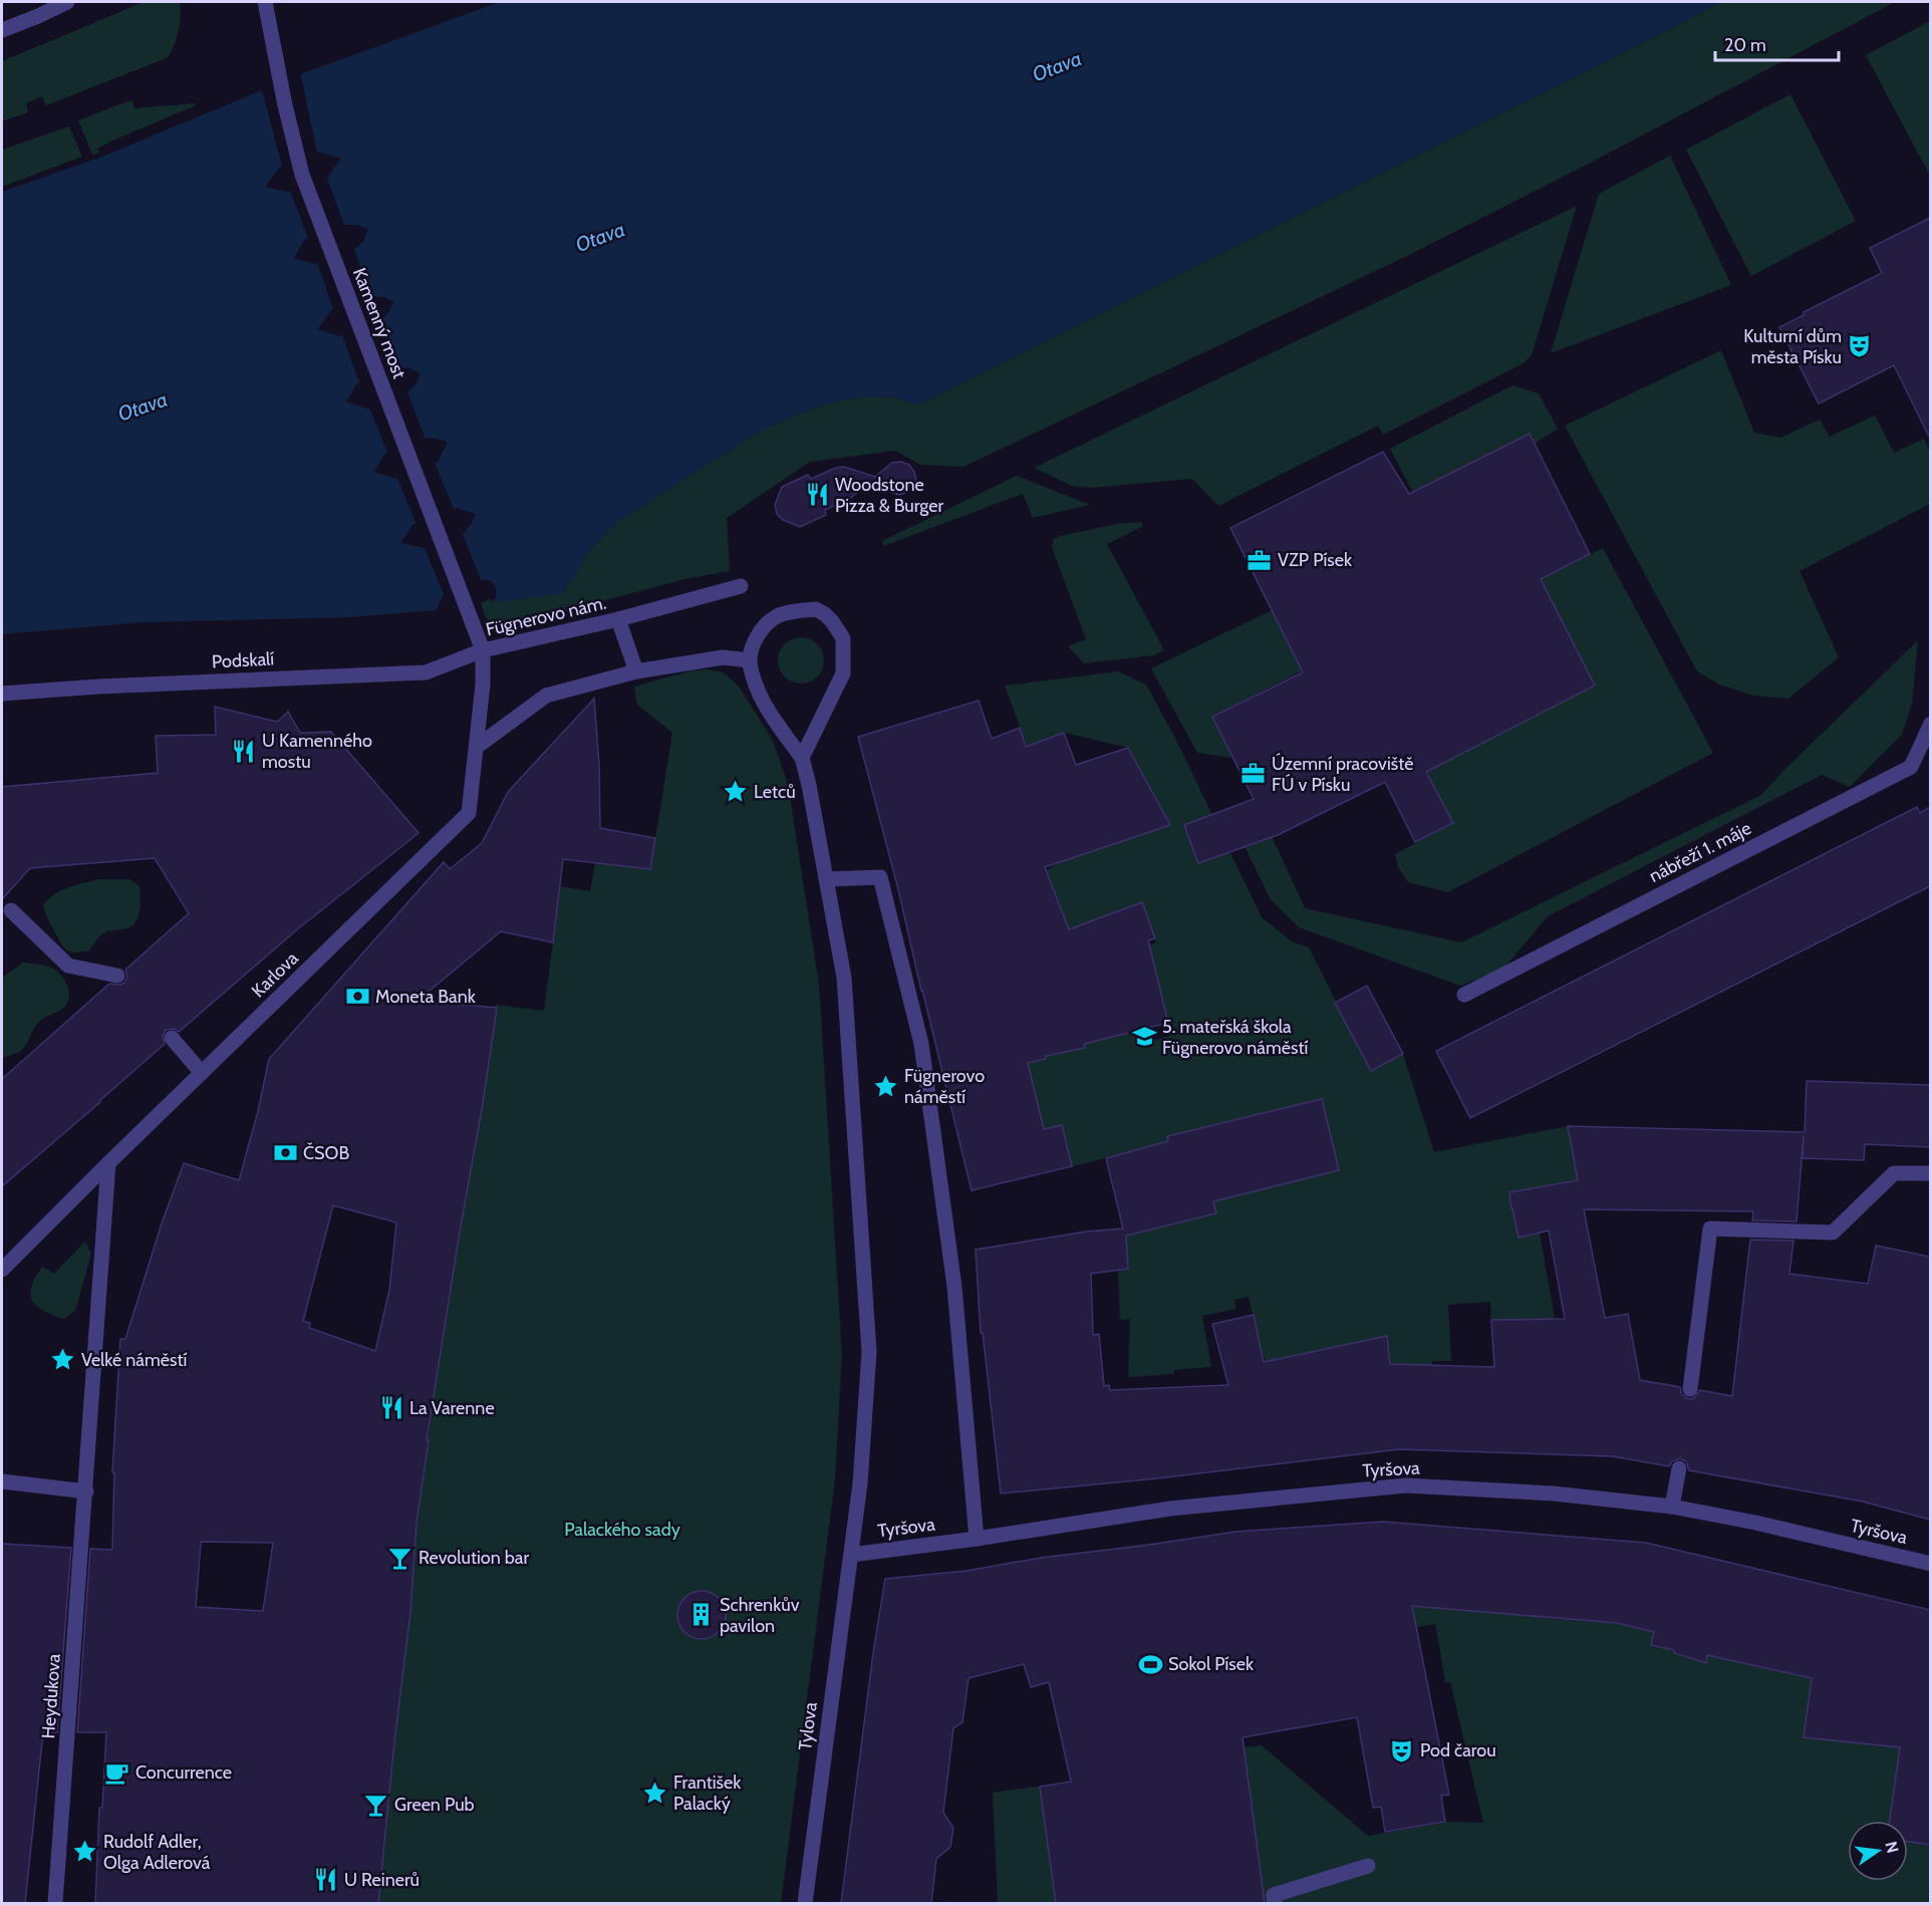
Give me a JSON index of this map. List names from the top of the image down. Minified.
{"streets":{"street":["Kamenný most","Fügnerovo nám.","Podskalí","nábřeží 1. máje","Karlova","Tyršova","Heydukova","Tylova"]},"crossings":[["Kamenný most","Fügnerovo nám."],["Kamenný most","Podskalí"],["Fügnerovo nám.","Podskalí"],["Fügnerovo nám.","Karlova"],["Tyršova","Tylova"]],"water":["Otava"],"parks":["Palackého sady"],"places":{"theatre":["Kulturní dům města Písku","Pod čarou"],"restaurant":["Woodstone Pizza & Burger","U Kamenného mostu","La Varenne","U Reinerů"],"office":["VZP Písek","Územní pracoviště FÚ v Písku"],"place":["Letců","Fügnerovo náměstí","Velké náměstí","František Palacký","Rudolf Adler, Olga Adlerová"],"bank":["Moneta Bank","ČSOB"],"school or university":["5. mateřská škola Fügnerovo náměstí"],"bar":["Revolution bar","Green Pub"],"building":["Schrenkův pavilon"],"sports":["Sokol Písek"],"cafe":["Concurrence"]},"scale_bar":"20 m","north":"right"}
